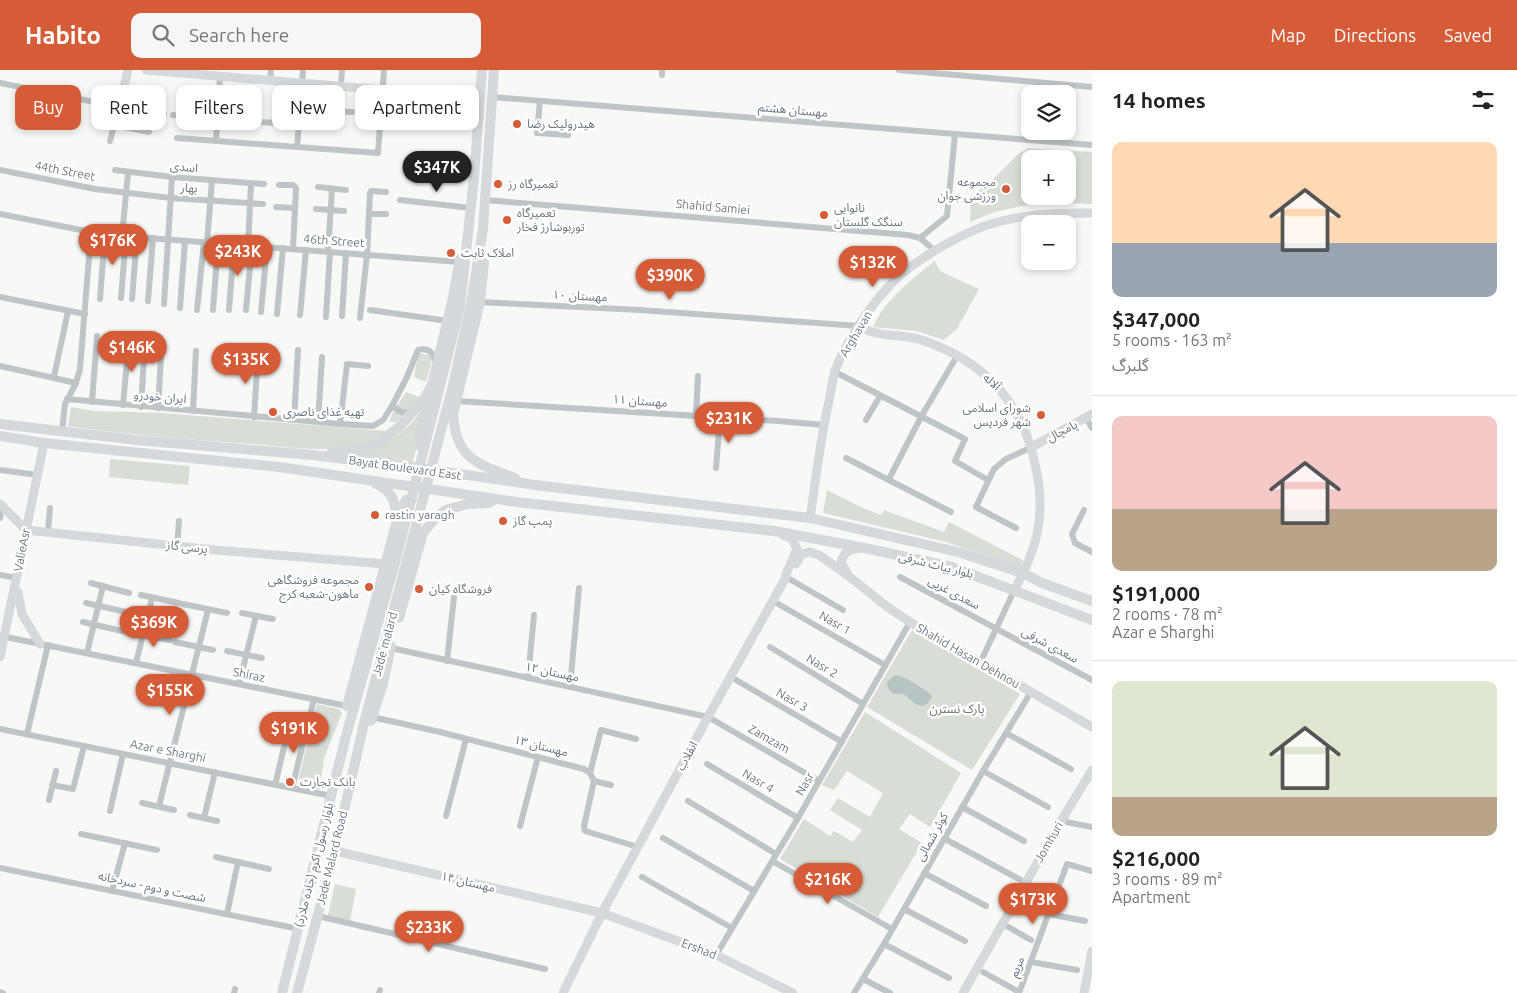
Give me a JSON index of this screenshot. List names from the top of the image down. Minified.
{"streets":{"main road":["Bayat Boulevard East","بلوار بیات شرقی","Jade malard","Jade Malard Road","بلوار رسول اکرم (جاده ملارد)"],"street":["مهستان هشتم","اسدی","44th Street","بهار","Shahid Samiei","46th Street","مهستان ۱۰","Arghavan","آلاله","ایران خودرو","مهستان ۱۱","پامچال","پرسی گاز","ValieAsr","سعدی غربی","Nasr 1","سعدی شرقی","Shahid Hasan Dehnou","Nasr 2","مهستان ۱۲","Shiraz","Nasr 3","Zamzam","مهستان ۱۳","Azar e Sharghi","انقلاب","Nasr 4","Nasr","کوثر شمالی","Jomhuri","مهستان ۱۴","شصت و دوم - سردخانه","Ershad","مریم"]},"crossings":[["44th Street","بهار"],["مهستان ۱۰","Arghavan"],["مهستان ۱۰","آلاله"],["Arghavan","آلاله"],["Arghavan","مهستان ۱۱"],["Arghavan","Bayat Boulevard East"],["Arghavan","بلوار بیات شرقی"],["آلاله","پامچال"],["آلاله","بلوار بیات شرقی"],["Bayat Boulevard East","ValieAsr"],["Bayat Boulevard East","بلوار بیات شرقی"],["Bayat Boulevard East","انقلاب"],["پرسی گاز","ValieAsr"],["پرسی گاز","بلوار رسول اکرم (جاده ملارد)"],["ValieAsr","Shiraz"],["بلوار بیات شرقی","انقلاب"],["سعدی غربی","سعدی شرقی"],["Nasr 1","انقلاب"],["Nasr 1","Nasr"],["Jade malard","مهستان ۱۳"],["Jade malard","Jade Malard Road"],["Shahid Hasan Dehnou","انقلاب"],["Shahid Hasan Dehnou","Nasr"],["Shahid Hasan Dehnou","کوثر شمالی"],["Nasr 2","Nasr"],["مهستان ۱۲","Zamzam"],["مهستان ۱۲","انقلاب"],["Nasr 3","انقلاب"],["Nasr 3","Nasr"],["Zamzam","انقلاب"],["Zamzam","Nasr"],["مهستان ۱۳","Jade Malard Road"],["Azar e Sharghi","بلوار رسول اکرم (جاده ملارد)"],["انقلاب","مهستان ۱۴"],["انقلاب","Ershad"],["Nasr 4","Nasr"],["Nasr","Ershad"],["Jade Malard Road","مهستان ۱۴"],["بلوار رسول اکرم (جاده ملارد)","شصت و دوم - سردخانه"],["مهستان ۱۴","Ershad"]],"parks":["پارک نسترن"],"places":["هیدرولیک رضا","تعمیرگاه رز","مجموعه ورزشی جوان","نانوایی سنگک گلستان","تعمیرگاه توربوشارژ فخار","املاک ثابت","تهیه غذای ناصری","شورای اسلامی شهر فردیس","rastin yaragh","پمپ گاز","مجموعه فروشگاهی ماهون-شعبه کرج","فروشگاه کیان","بانک تجارت"],"page":{"header":"Habito","search":"Search here","nav":["Map","Directions","Saved"],"heading":"14 homes","map_buttons":["+","−"],"chip":["Buy","Rent","Filters","New","Apartment"],"list":[{"name":"$347,000","note":"5 rooms · 163 m² · گلبرگ"},{"name":"$191,000","note":"2 rooms · 78 m² · Azar e Sharghi"},{"name":"$216,000","note":"3 rooms · 89 m² · Apartment"}],"price":["$347K","$176K","$243K","$132K","$390K","$146K","$135K","$231K","$369K","$155K","$191K","$216K","$173K","$233K"]}}
